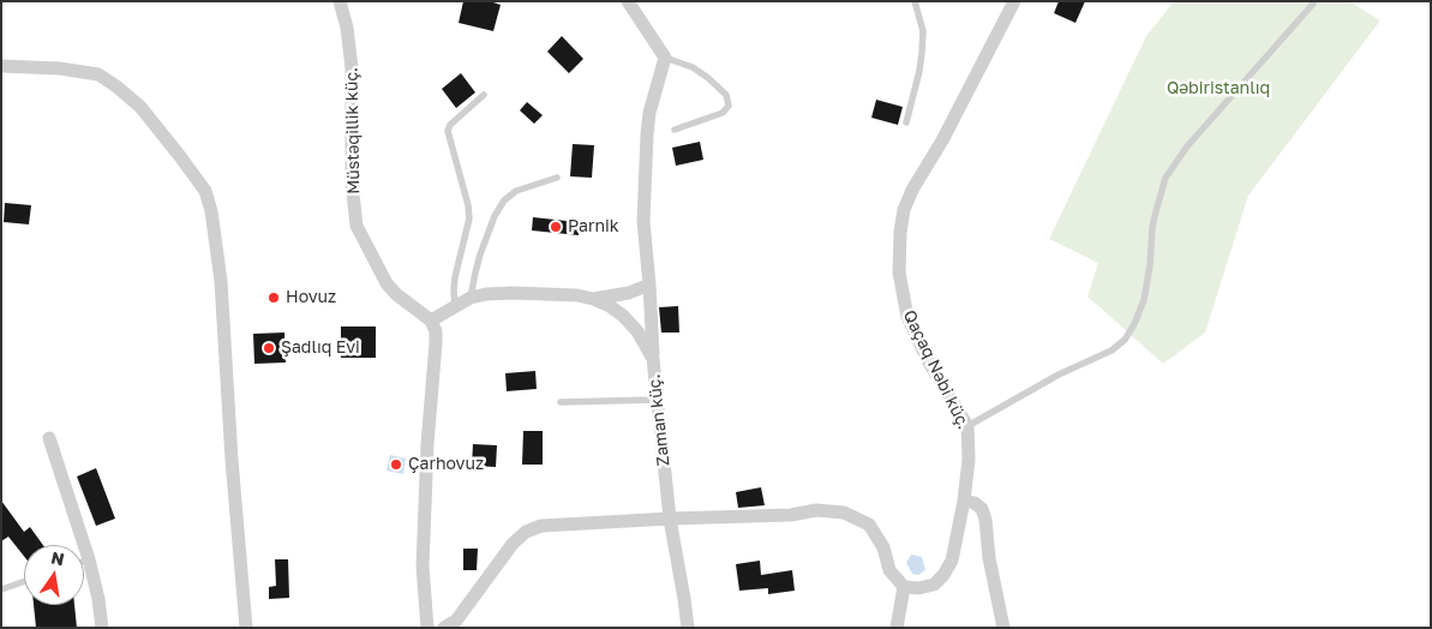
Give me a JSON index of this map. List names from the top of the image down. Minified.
{"streets":{"street":["Müstəqillik küç.","Qaçaq Nəbi küç.","Zaman küç."]},"crossings":[["Müstəqillik küç.","Zaman küç."]],"parks":["Qəbiristanlıq"],"places":["Parnik","Hovuz","Şadlıq Evi","Çarhovuz"],"north":"top"}
